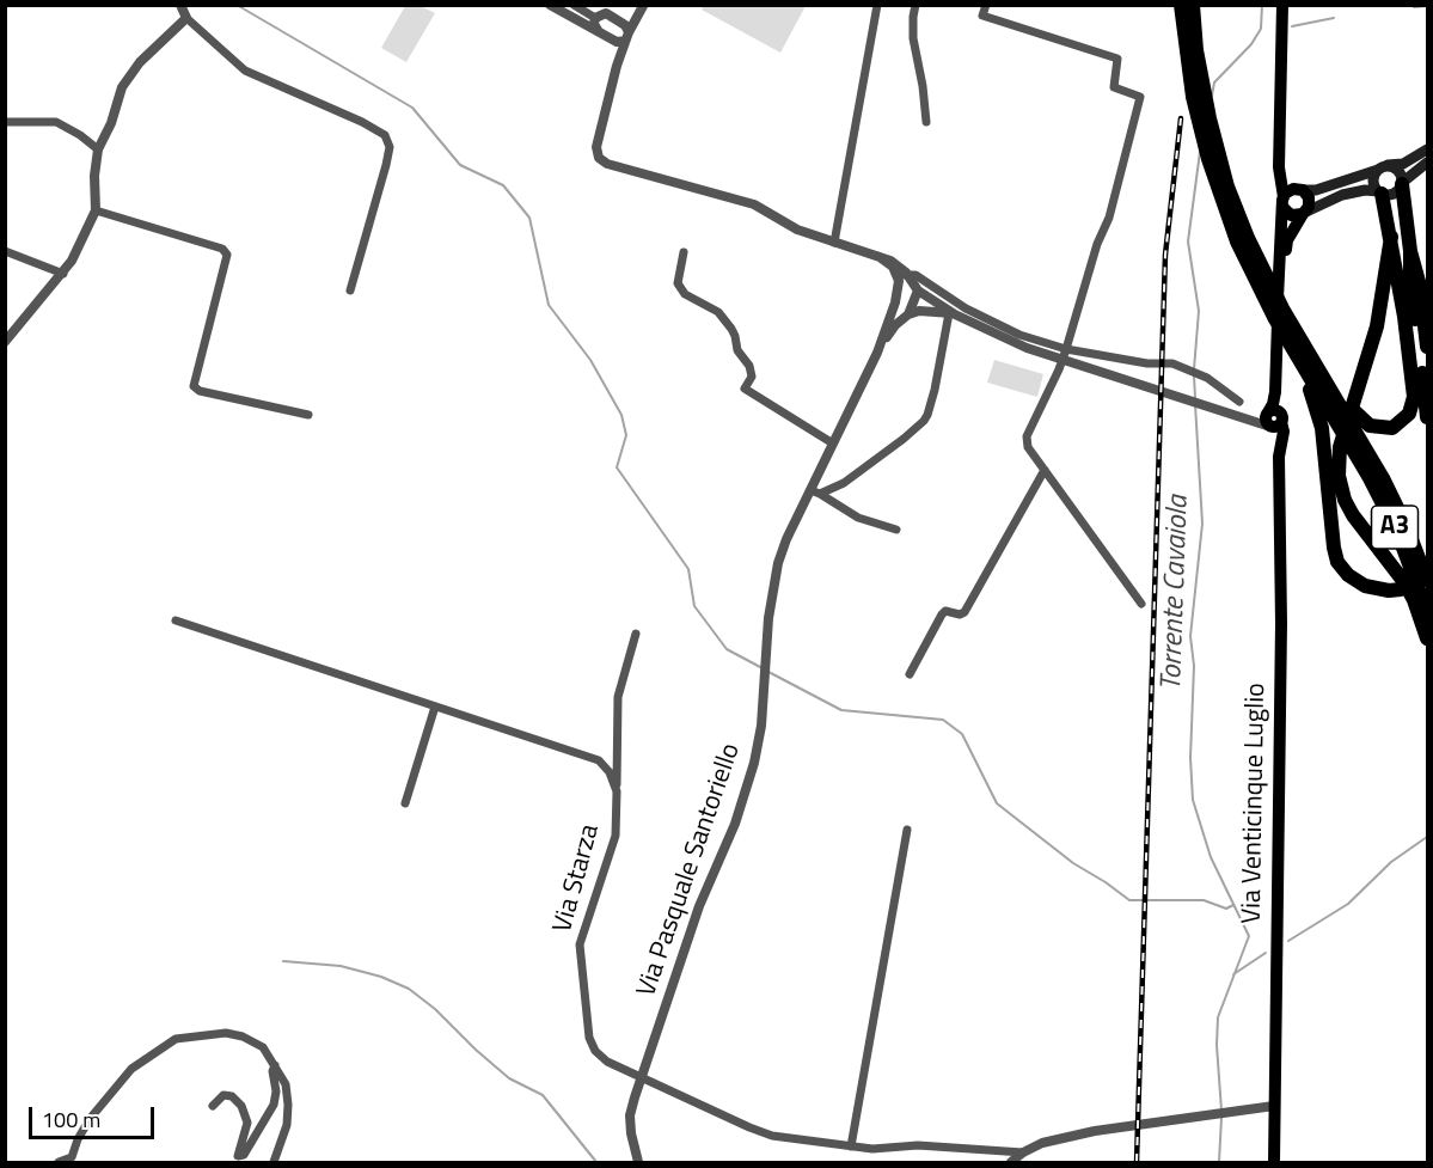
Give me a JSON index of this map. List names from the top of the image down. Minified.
{"streets":{"highway":["A3"],"main road":["Via Venticinque Luglio"],"street":["Via Pasquale Santoriello","Via Starza"]},"crossings":[["Via Pasquale Santoriello","Via Starza"]],"water":["Torrente Cavaiola"],"scale_bar":"100 m"}
